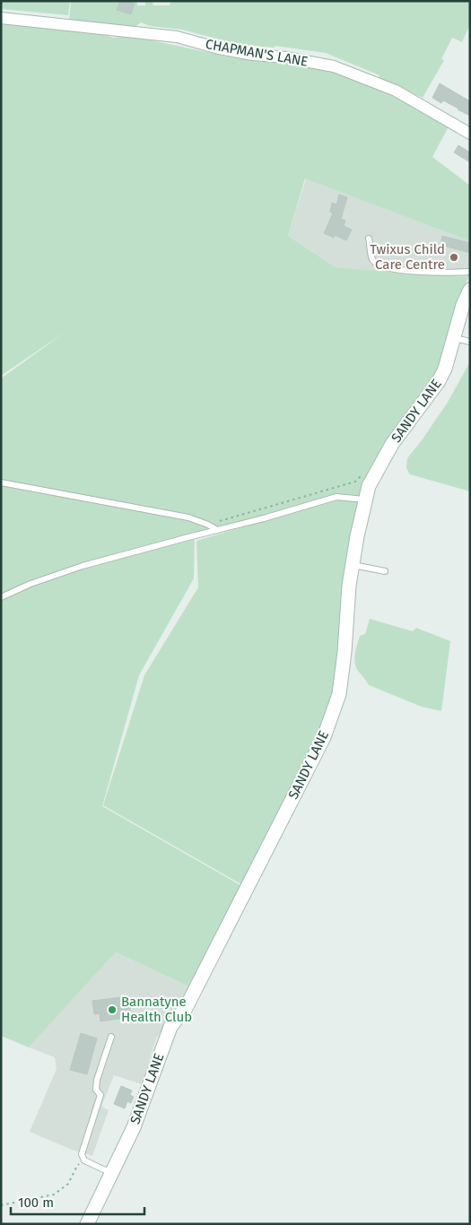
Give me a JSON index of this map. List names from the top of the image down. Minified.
{"streets":{"street":["CHAPMAN'S LANE","SANDY LANE"]},"places":["Twixus Child Care Centre","Bannatyne Health Club"],"scale_bar":"100 m"}
